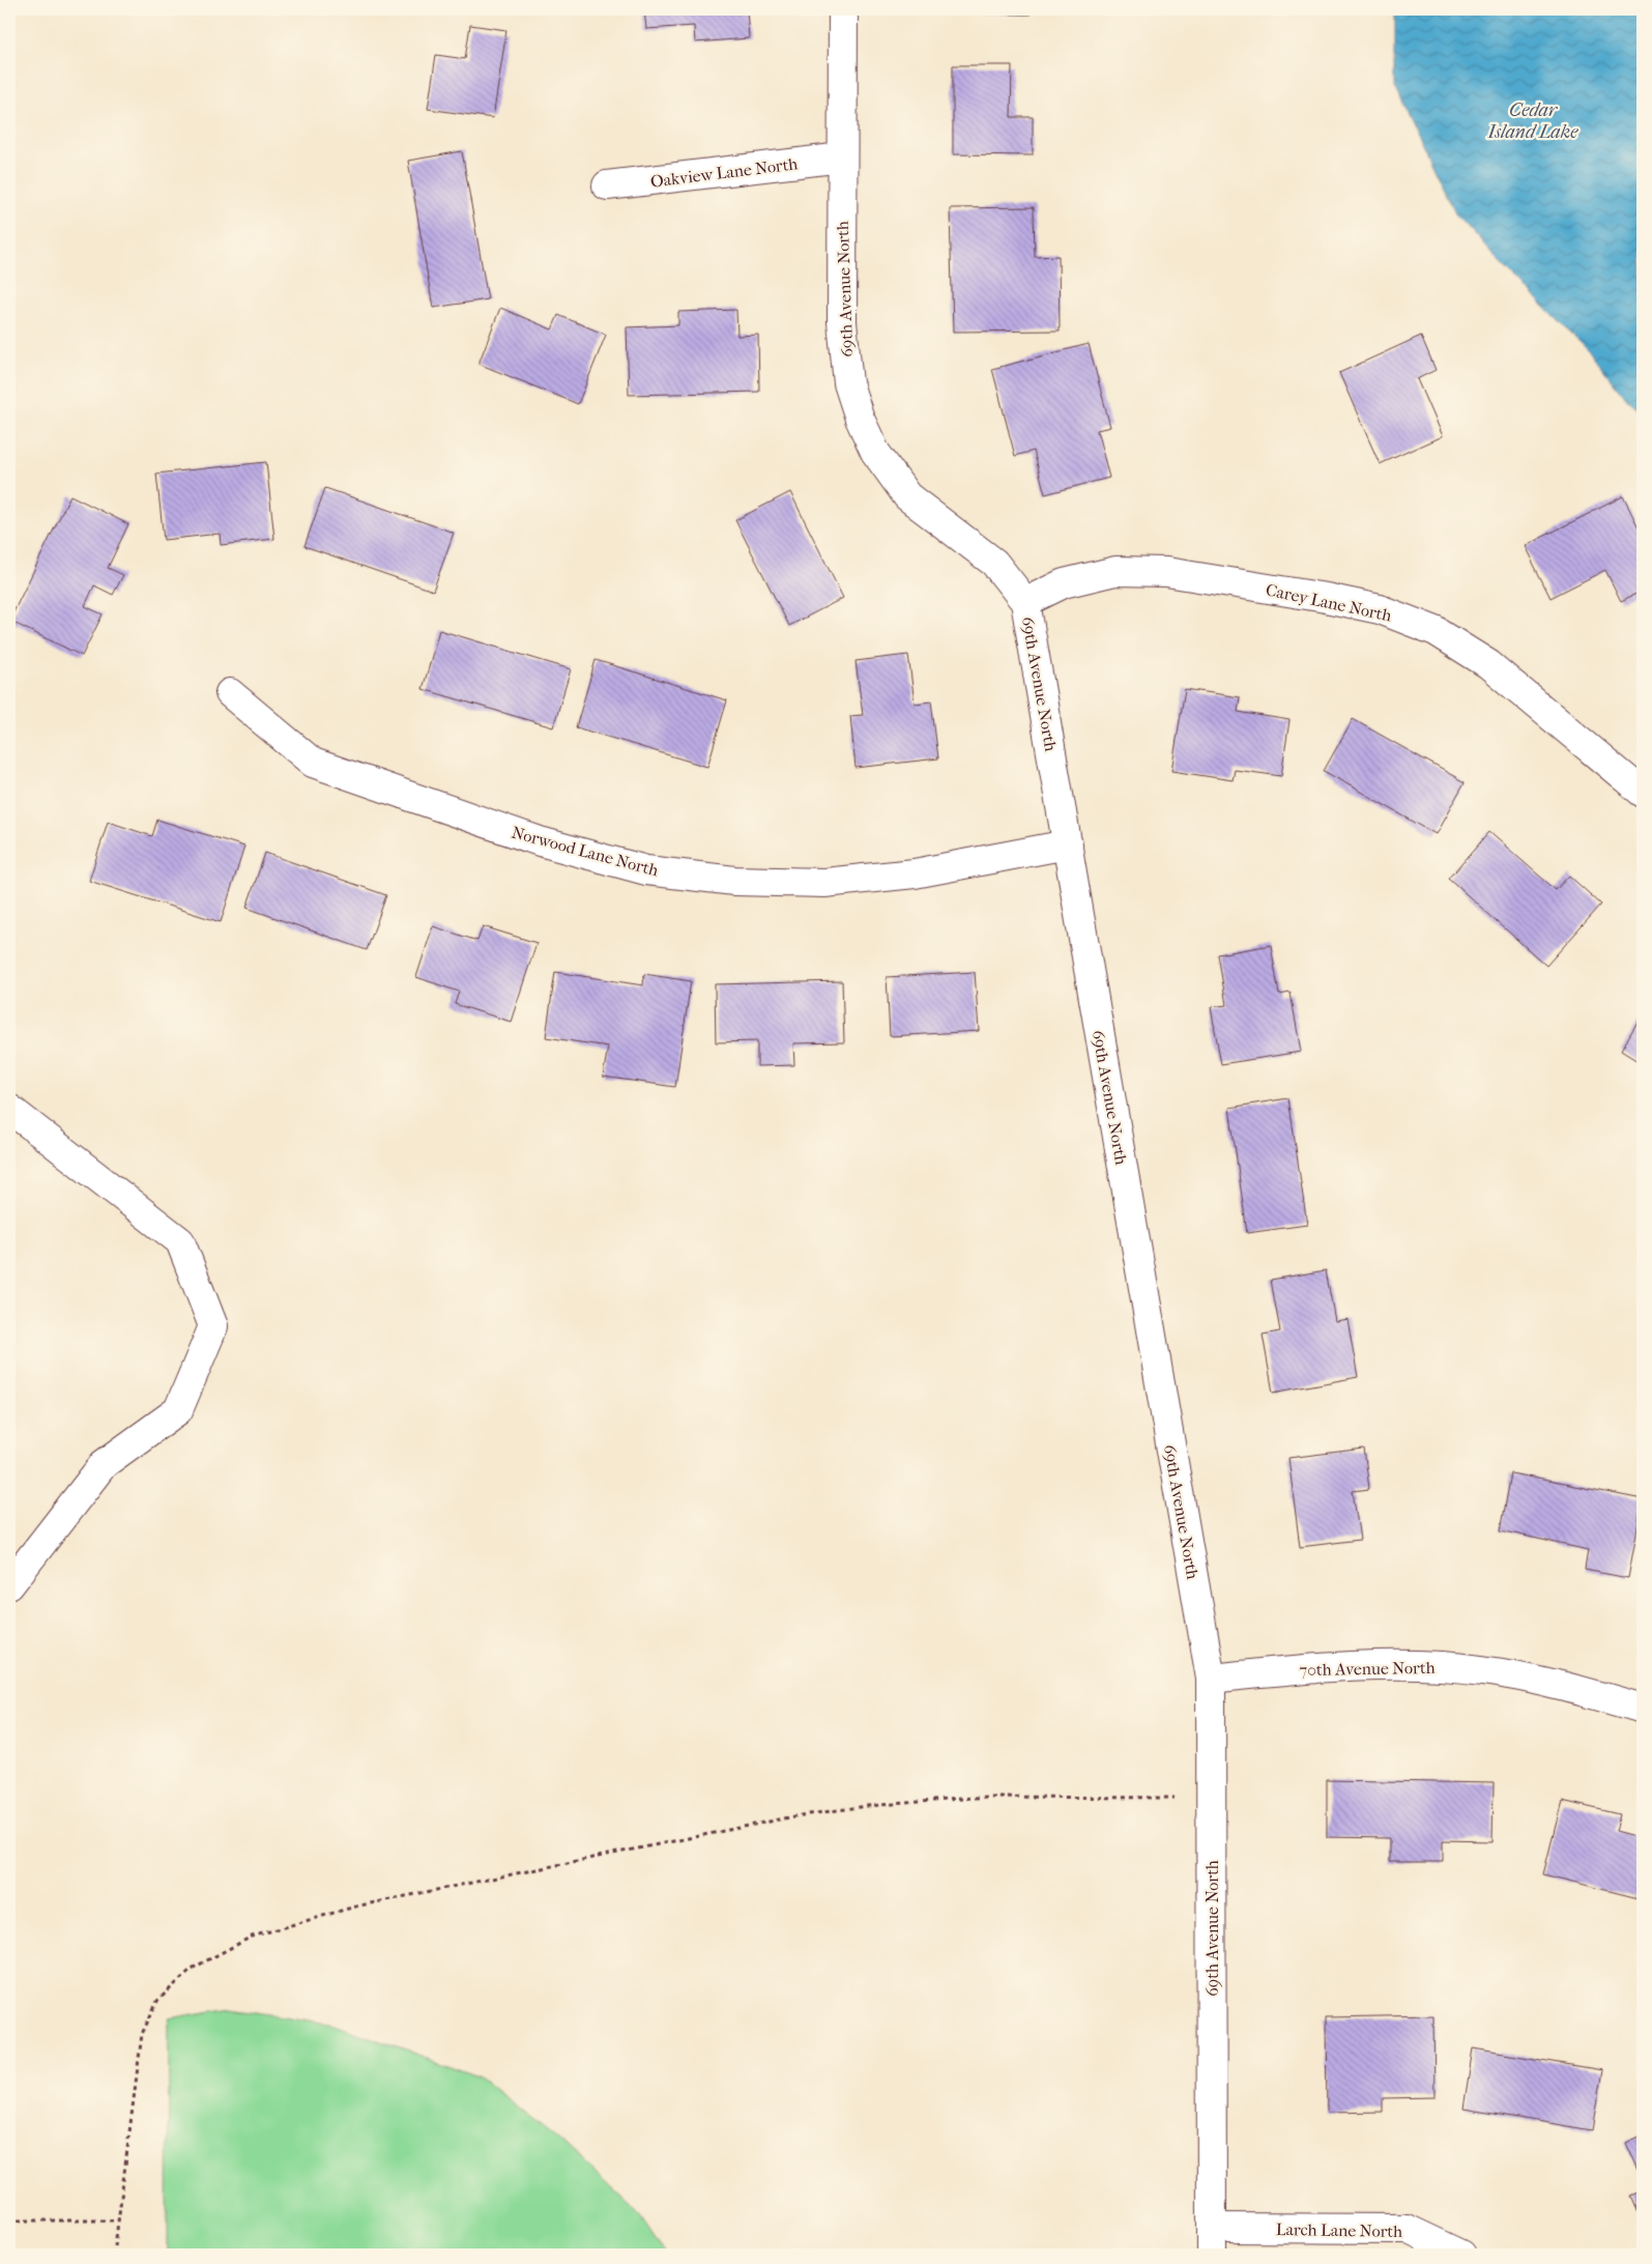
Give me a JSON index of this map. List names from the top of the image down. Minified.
{"streets":{"street":["Oakview Lane North","69th Avenue North","Carey Lane North","Norwood Lane North","70th Avenue North","Larch Lane North"]},"crossings":[["Oakview Lane North","69th Avenue North"],["69th Avenue North","Carey Lane North"],["69th Avenue North","Norwood Lane North"],["69th Avenue North","70th Avenue North"],["69th Avenue North","Larch Lane North"]],"water":["Cedar Island Lake"]}
